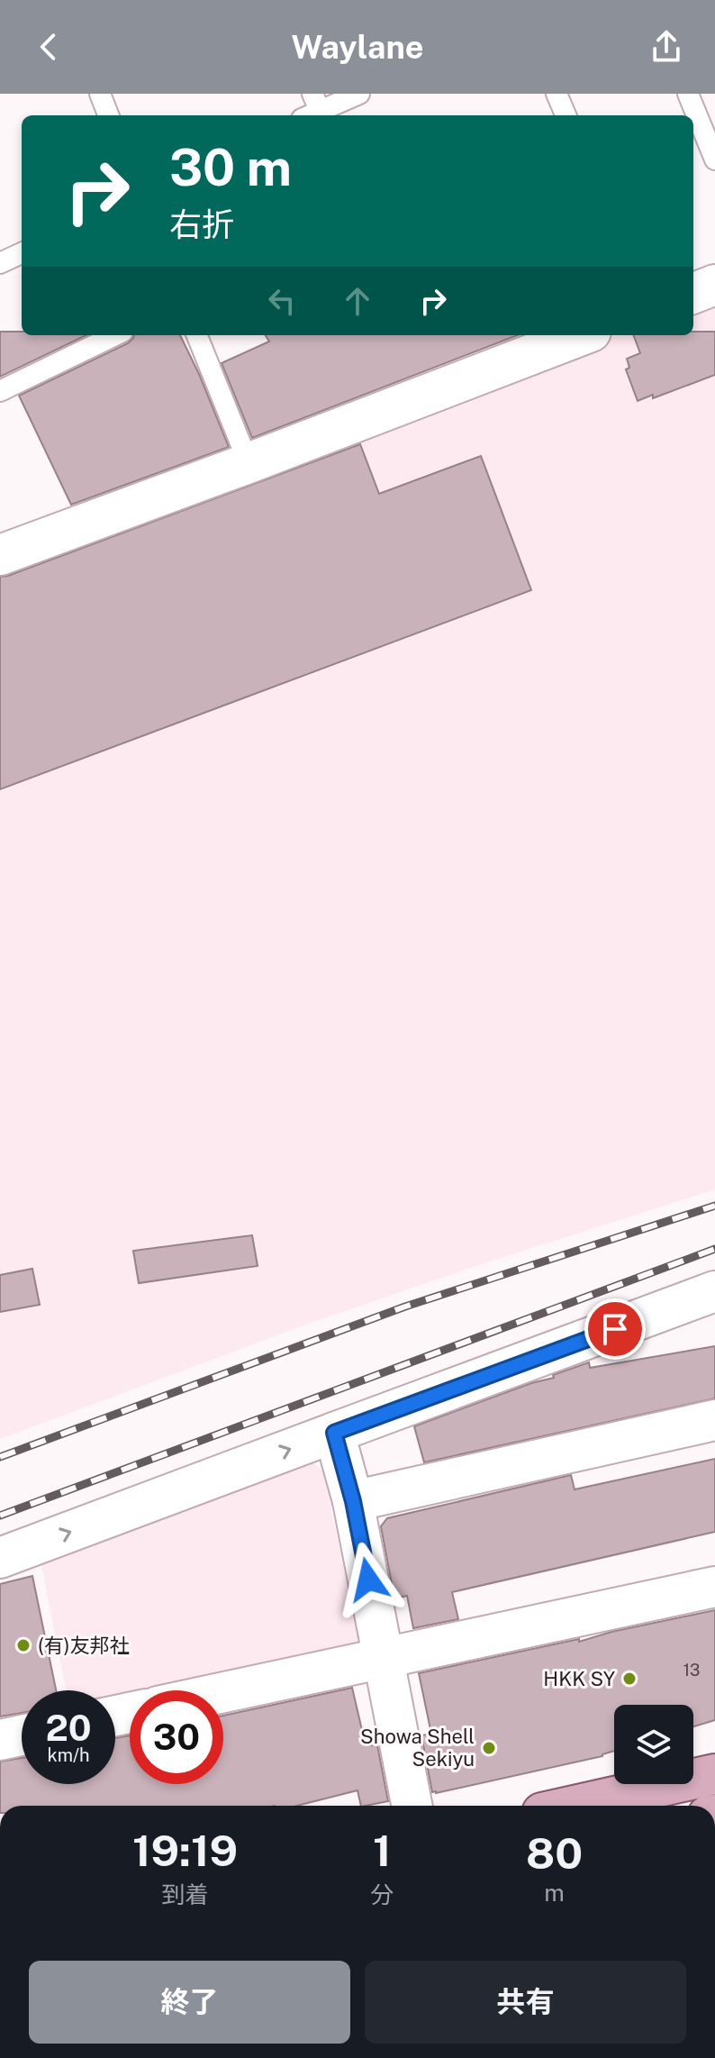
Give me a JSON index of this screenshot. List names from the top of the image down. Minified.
{"places":["(有)友邦社","HKK SY","Showa Shell Sekiyu"],"house_numbers":["13"],"page":{"header":"Waylane","turn":["30 m","右折"],"speed":"20 km/h","limit":"30","eta":["19:19","到着","1","分","80","m"],"buttons":["終了","共有"]}}
